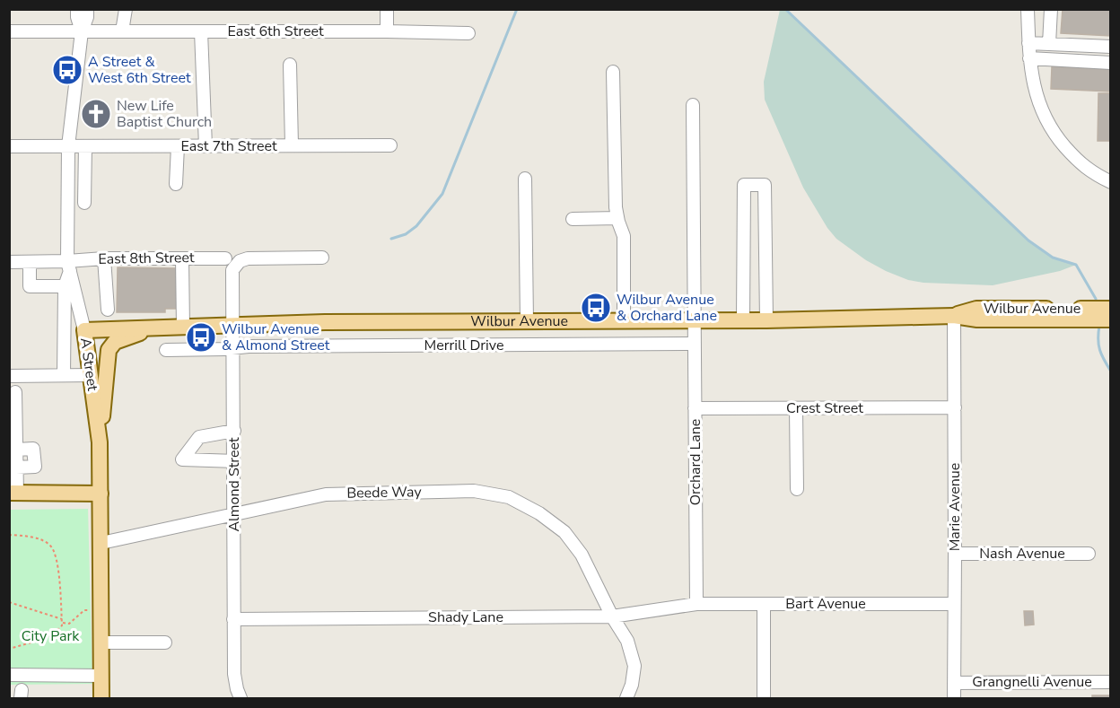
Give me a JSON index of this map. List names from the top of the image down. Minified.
{"streets":{"main road":["Wilbur Avenue","A Street"],"street":["East 6th Street","East 7th Street","East 8th Street","Merrill Drive","Crest Street","Orchard Lane","Almond Street","Beede Way","Marie Avenue","Nash Avenue","Bart Avenue","Shady Lane","Grangnelli Avenue"]},"crossings":[["East 6th Street","A Street"],["East 7th Street","A Street"],["East 8th Street","A Street"],["Wilbur Avenue","A Street"],["Wilbur Avenue","Orchard Lane"],["Wilbur Avenue","Almond Street"],["Wilbur Avenue","Marie Avenue"],["Merrill Drive","Orchard Lane"],["Merrill Drive","Almond Street"],["A Street","Beede Way"],["Crest Street","Orchard Lane"],["Crest Street","Marie Avenue"],["Orchard Lane","Bart Avenue"],["Orchard Lane","Shady Lane"],["Almond Street","Beede Way"],["Almond Street","Shady Lane"],["Beede Way","Shady Lane"],["Marie Avenue","Nash Avenue"],["Marie Avenue","Bart Avenue"],["Marie Avenue","Grangnelli Avenue"],["Bart Avenue","Shady Lane"]],"parks":["City Park"],"places":{"bus stop":["A Street & West 6th Street","Wilbur Avenue & Orchard Lane","Wilbur Avenue & Almond Street"],"church":["New Life Baptist Church"]}}
